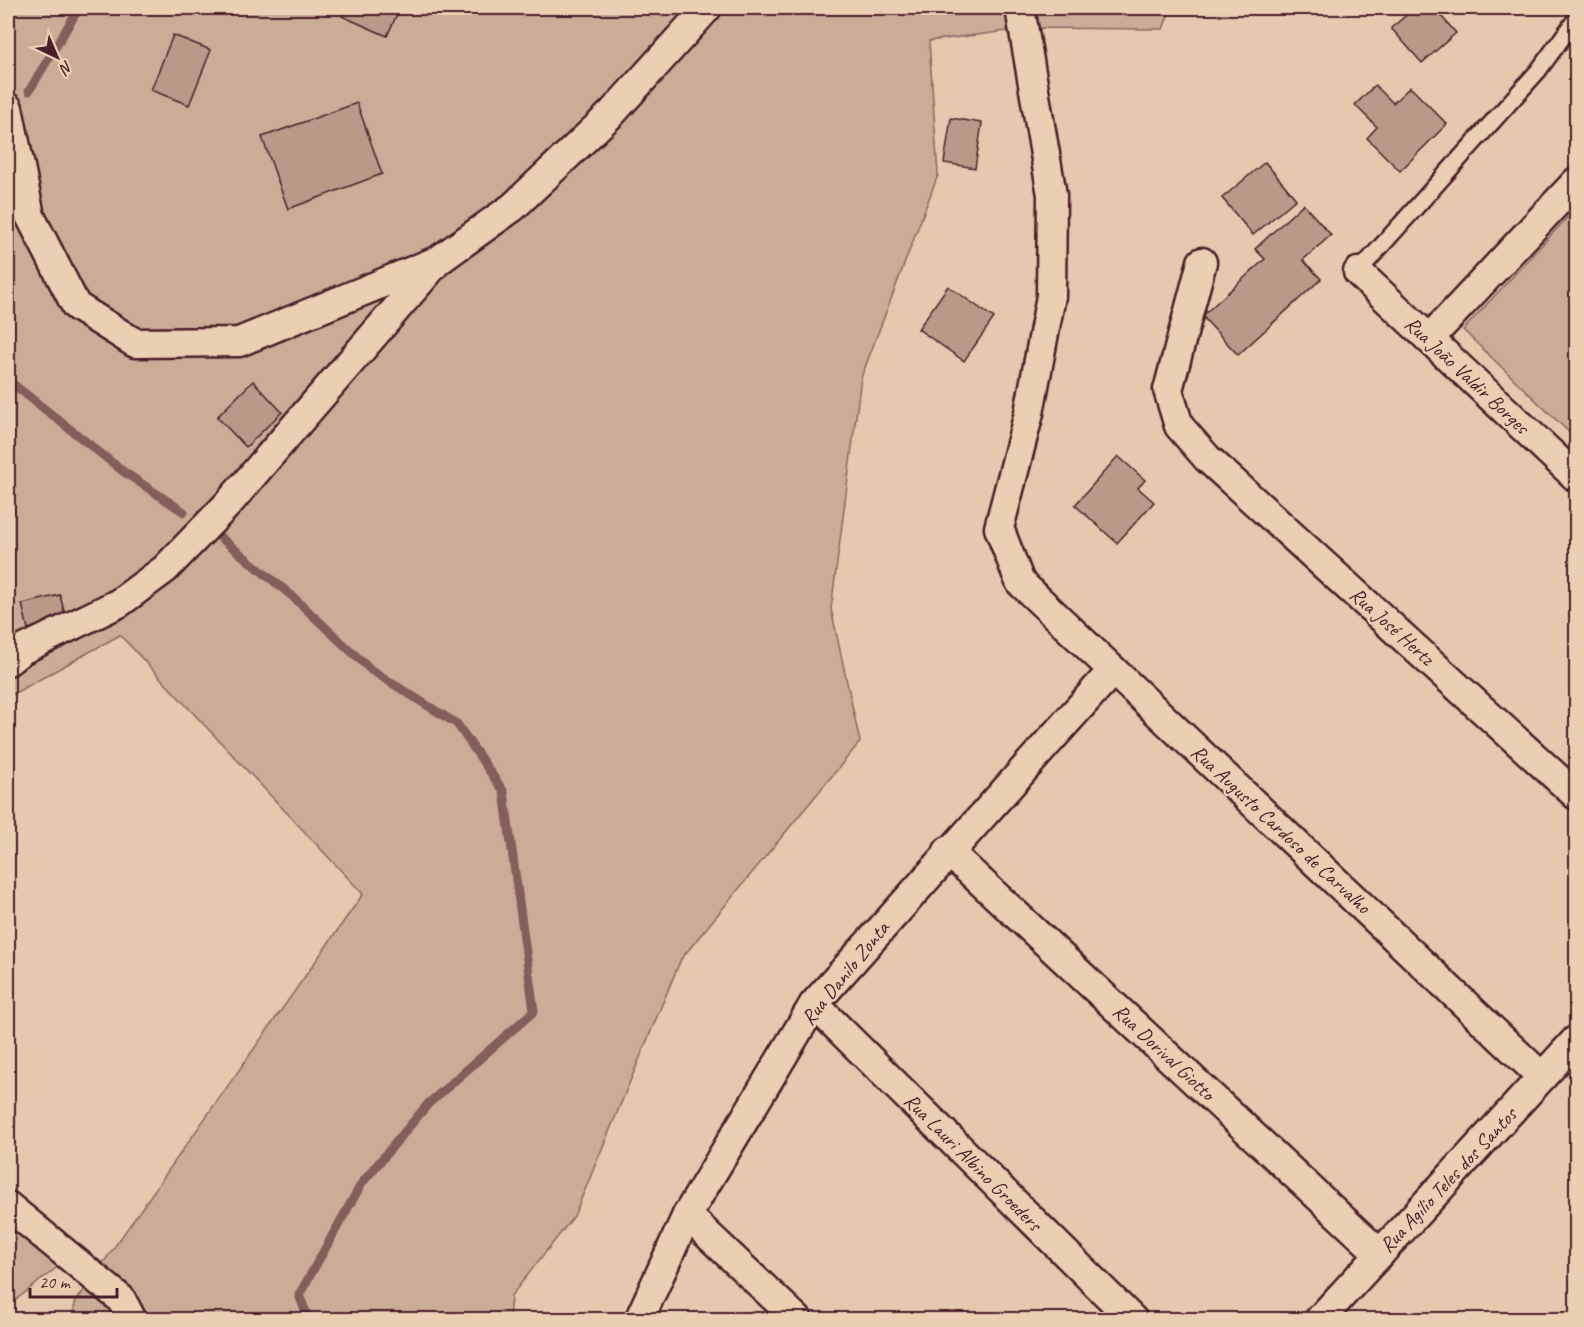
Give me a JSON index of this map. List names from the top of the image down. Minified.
{"streets":{"street":["Rua João Valdir Borges","Rua José Hertz","Rua Augusto Cardoso de Carvalho","Rua Danilo Zonta","Rua Dorival Giotto","Rua Lauri Albino Groeders","Rua Agílio Teles dos Santos"]},"crossings":[["Rua Augusto Cardoso de Carvalho","Rua Danilo Zonta"],["Rua Augusto Cardoso de Carvalho","Rua Agílio Teles dos Santos"],["Rua Danilo Zonta","Rua Dorival Giotto"],["Rua Danilo Zonta","Rua Lauri Albino Groeders"],["Rua Dorival Giotto","Rua Agílio Teles dos Santos"]],"scale_bar":"20 m","north":"bottom right"}
